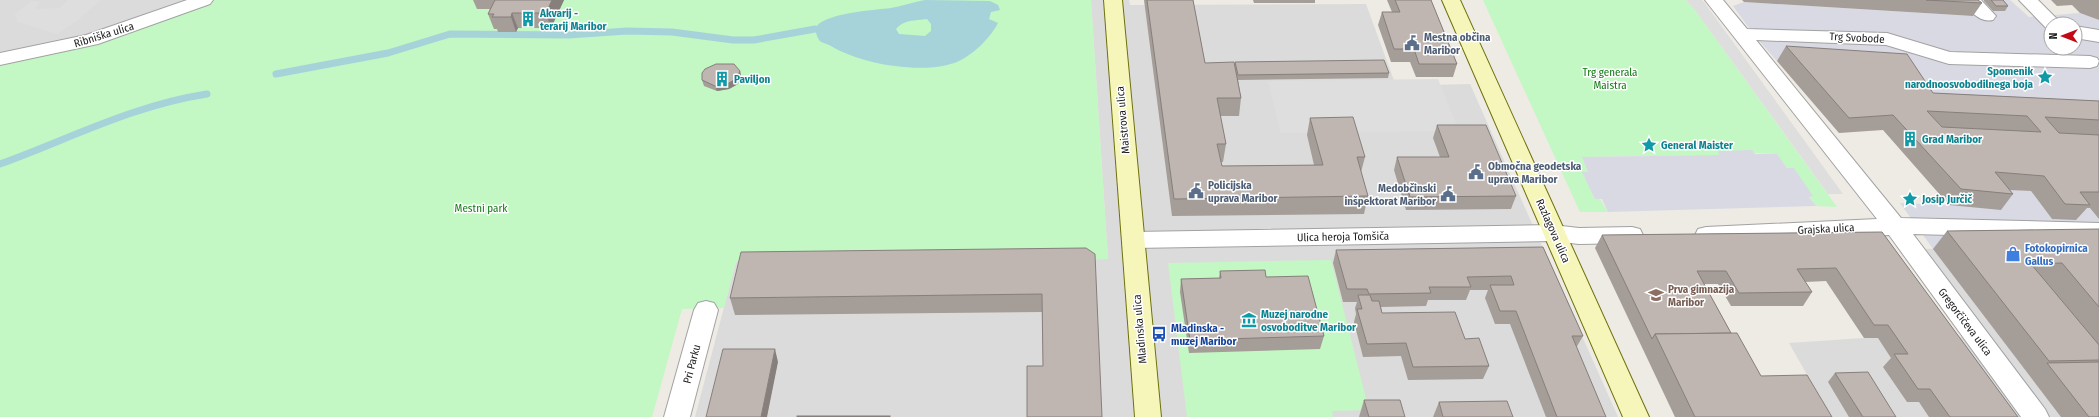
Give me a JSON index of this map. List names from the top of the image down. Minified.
{"streets":{"street":["Ribniška ulica","Trg Svobode","Maistrova ulica","Grajska ulica","Razlagova ulica","Ulica heroja Tomšiča","Gregorčičeva ulica","Mladinska ulica","Pri Parku"]},"crossings":[["Maistrova ulica","Ulica heroja Tomšiča"],["Maistrova ulica","Mladinska ulica"],["Grajska ulica","Gregorčičeva ulica"],["Razlagova ulica","Ulica heroja Tomšiča"],["Ulica heroja Tomšiča","Mladinska ulica"]],"parks":["Trg generala Maistra","Mestni park"],"places":{"building":["Akvarij - terarij Maribor","Paviljon","Grad Maribor"],"public building":["Mestna občina Maribor","Območna geodetska uprava Maribor","Policijska uprava Maribor","Medobčinski inšpektorat Maribor"],"place":["Spomenik narodnoosvobodilnega boja","General Maister","Josip Jurčič"],"shop":["Fotokopirnica Gallus"],"school or university":["Prva gimnazija Maribor"],"museum":["Muzej narodne osvoboditve Maribor"],"bus stop":["Mladinska - muzej Maribor"]},"north":"left"}
